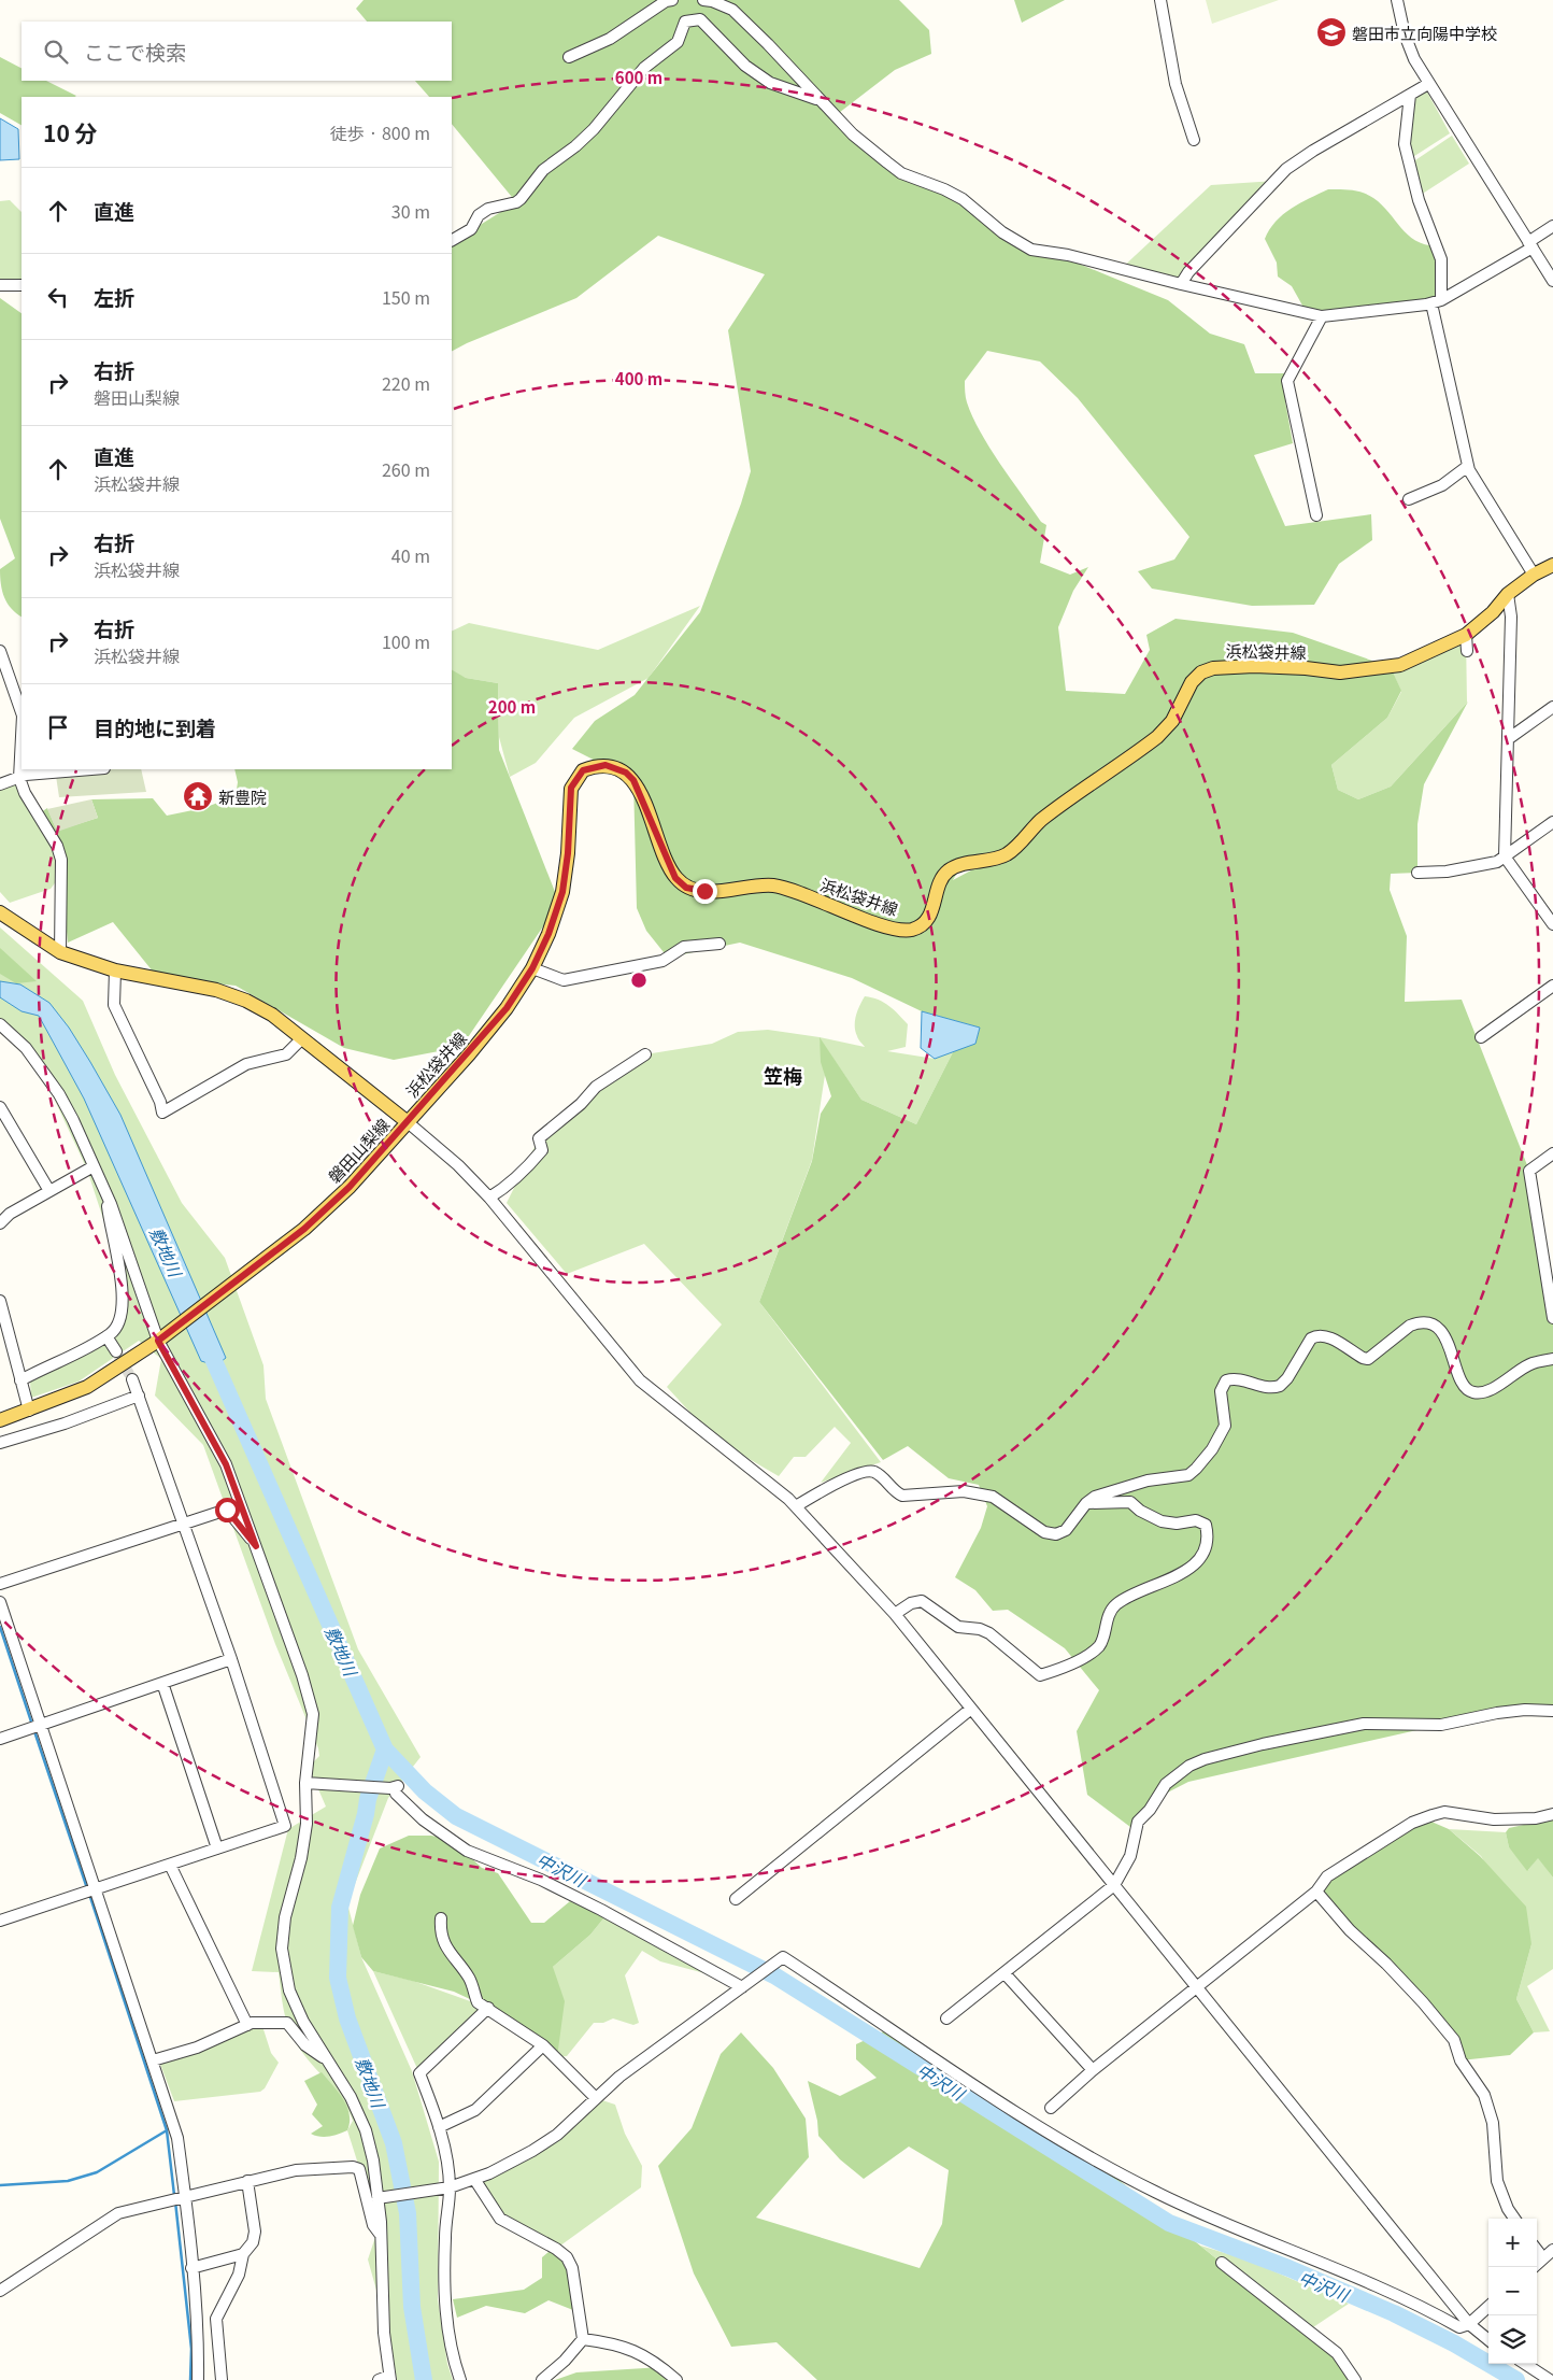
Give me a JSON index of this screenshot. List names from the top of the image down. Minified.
{"streets":{"main road":["浜松袋井線","磐田山梨線"]},"crossings":[["浜松袋井線","磐田山梨線"]],"districts":["笠梅"],"water":["敷地川","中沢川"],"places":{"school or university":["磐田市立向陽中学校"],"temple":["新豊院"]},"page":{"search":"ここで検索","heading":["10 分","徒歩 · 800 m"],"list":[["直進","30 m"],["左折","150 m"],["右折","磐田山梨線","220 m"],["直進","浜松袋井線","260 m"],["右折","浜松袋井線","40 m"],["右折","浜松袋井線","100 m"],"目的地に到着"],"map_buttons":["+","−"]},"rings":["600 m","400 m","200 m"]}
